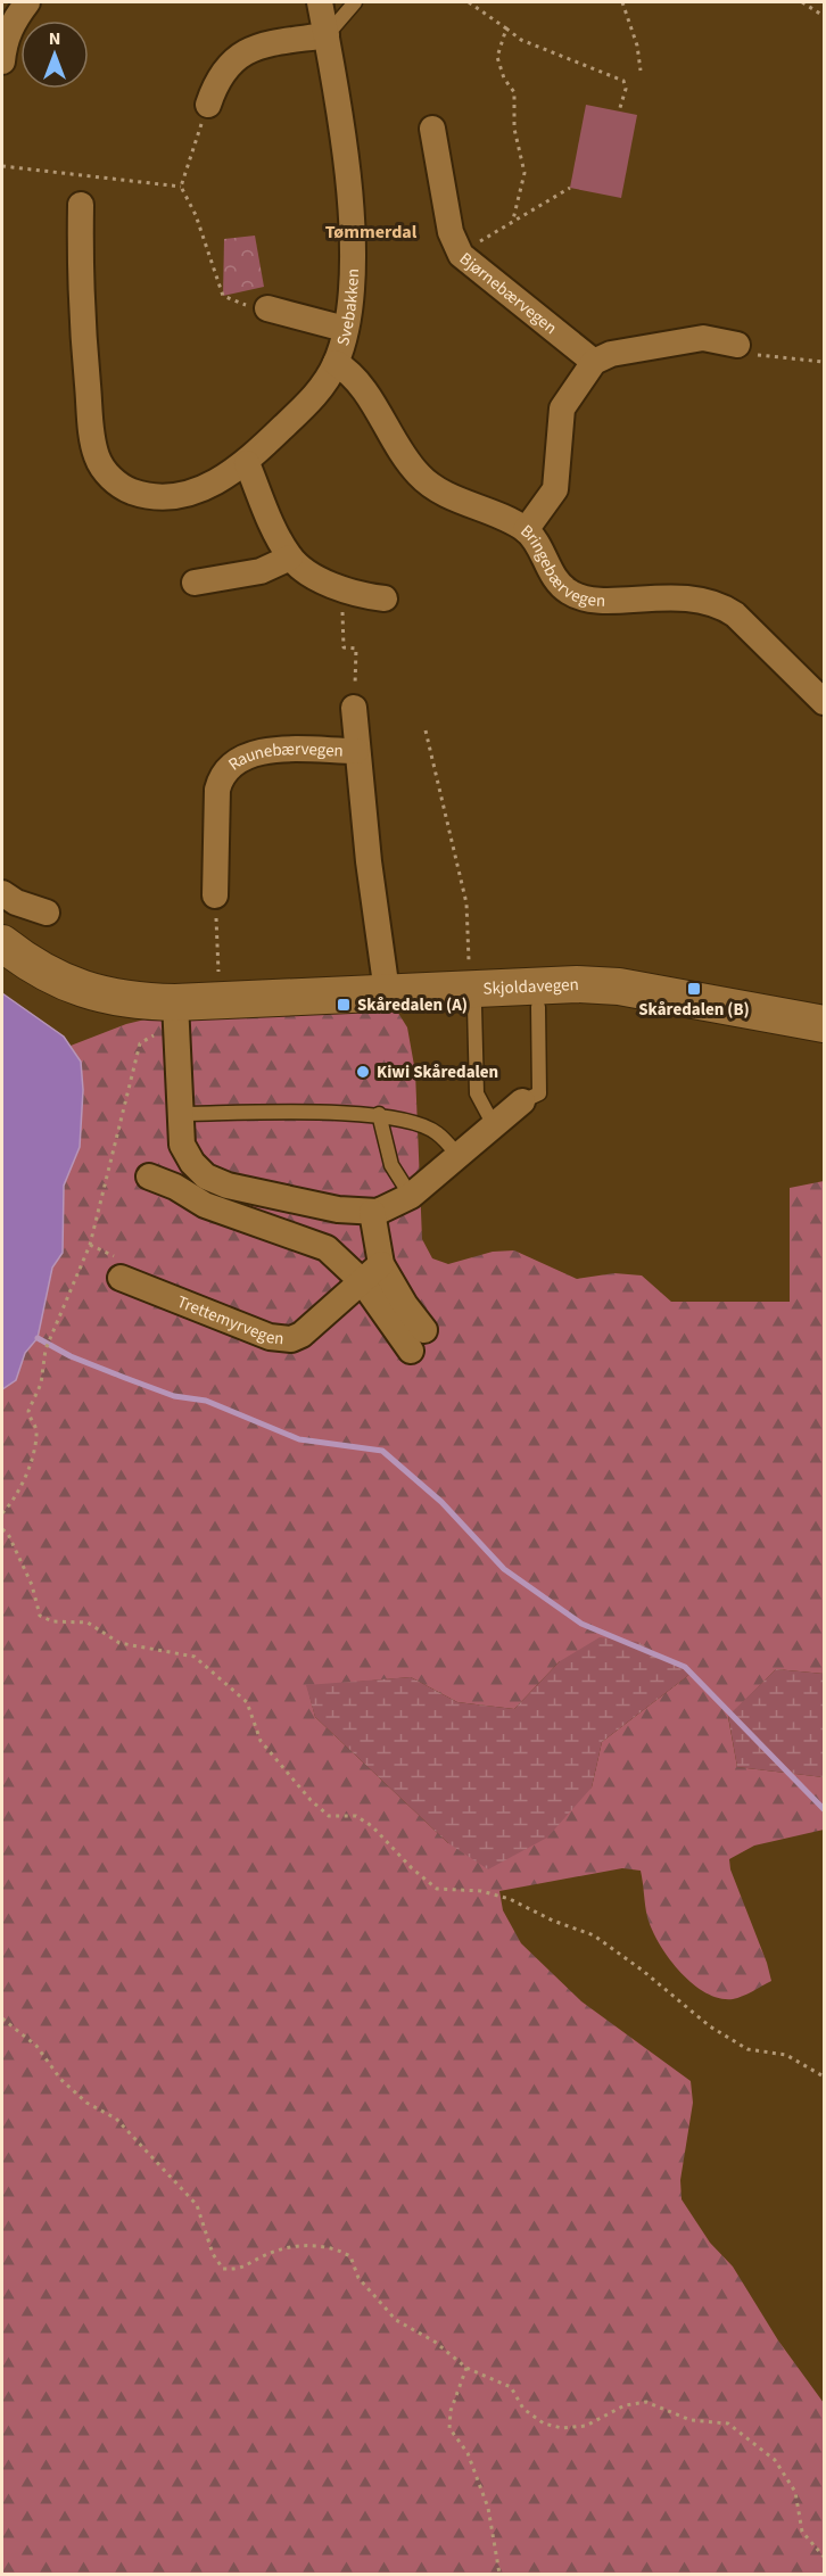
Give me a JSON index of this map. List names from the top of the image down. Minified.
{"streets":{"main road":["Skjoldavegen"],"street":["Bjørnebærvegen","Svebakken","Bringebærvegen","Raunebærvegen","Trettemyrvegen"]},"crossings":[["Svebakken","Bringebærvegen"],["Raunebærvegen","Skjoldavegen"]],"districts":["Tømmerdal"],"places":{"transit":["Skåredalen (B)","Skåredalen (A)"],"other":["Kiwi Skåredalen"]},"north":"top"}
